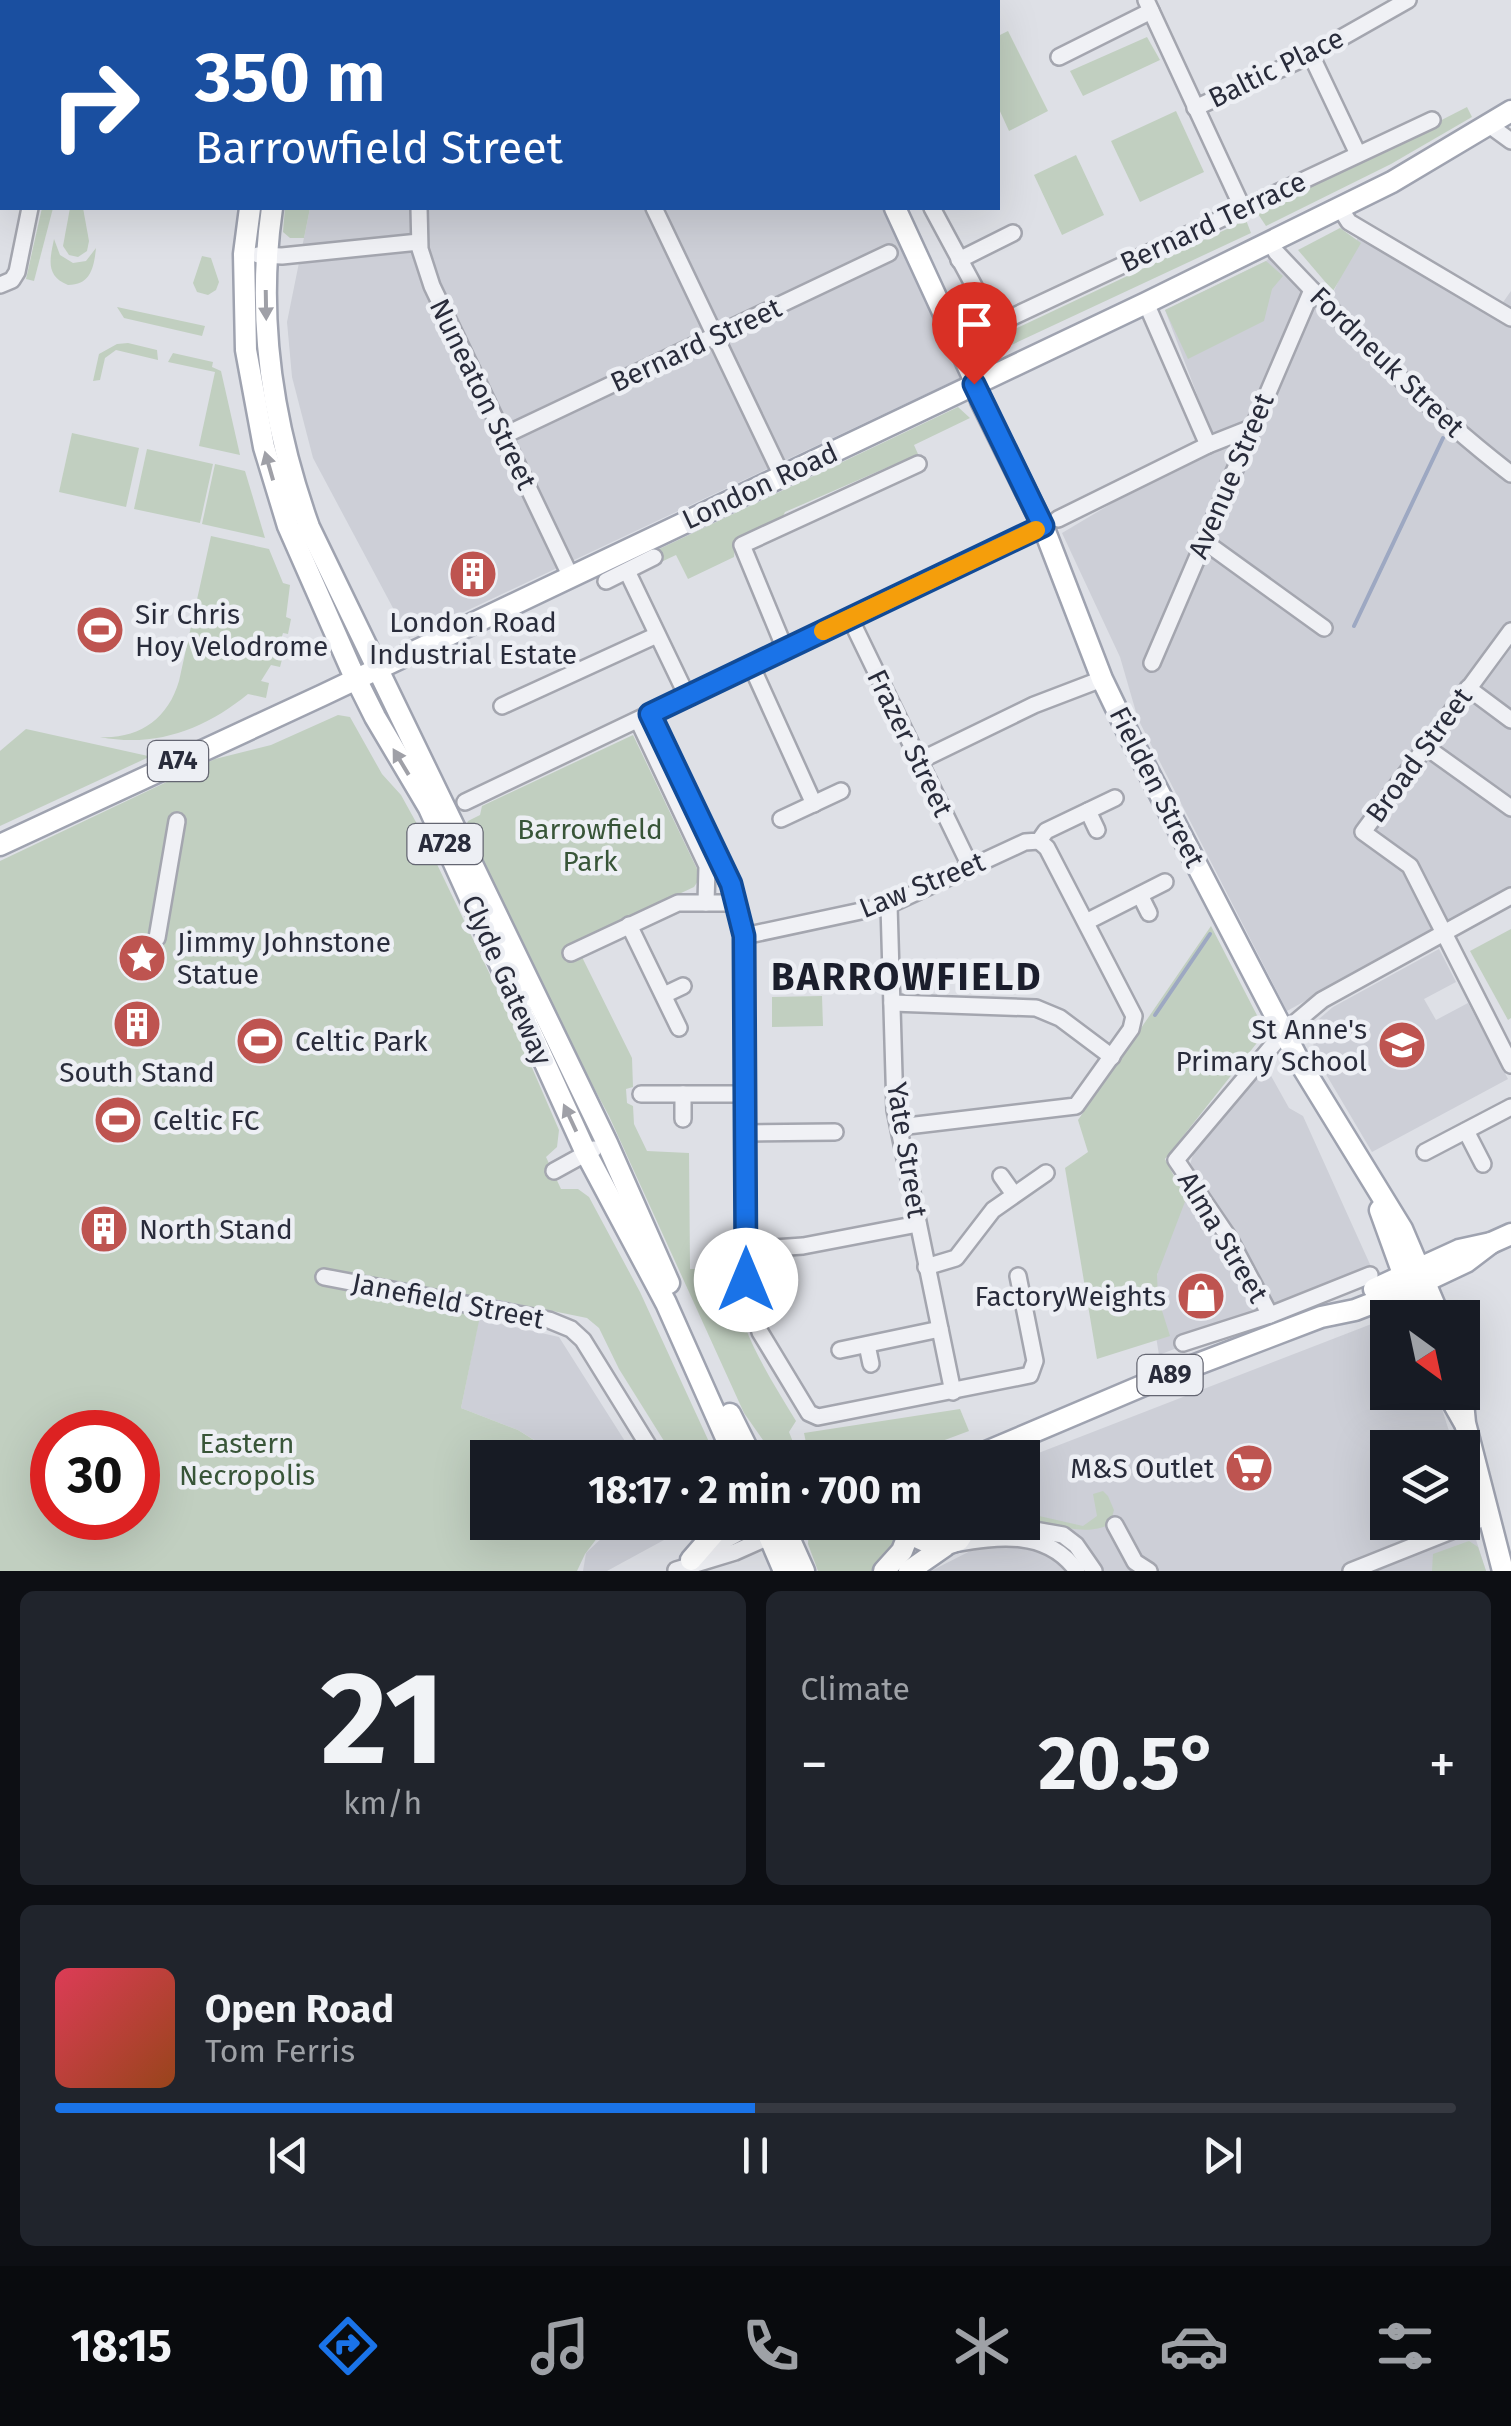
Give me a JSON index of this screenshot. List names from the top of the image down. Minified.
{"streets":{"main road":["London Road","A74","Fielden Street","A728","Clyde Gateway","A89"],"street":["Baltic Place","Bernard Terrace","Bernard Street","Fordneuk Street","Nuneaton Street","Avenue Street","Frazer Street","Broad Street","Law Street","Yate Street","Alma Street","Janefield Street"]},"crossings":[["Bernard Street","Nuneaton Street"],["Fordneuk Street","Avenue Street"],["Fordneuk Street","London Road"],["Nuneaton Street","London Road"],["London Road","Fielden Street"],["London Road","Clyde Gateway"],["Frazer Street","Law Street"],["Fielden Street","Alma Street"],["Fielden Street","A89"],["Law Street","Yate Street"]],"districts":["BARROWFIELD"],"parks":["Barrowfield Park","Eastern Necropolis"],"places":{"building":["London Road Industrial Estate","South Stand","North Stand"],"sports":["Sir Chris Hoy Velodrome","Celtic Park","Celtic FC"],"place":["Jimmy Johnstone Statue"],"school or university":["St Anne's Primary School"],"shop":["FactoryWeights"],"supermarket":["M&S Outlet"]},"north":"bottom right","page":{"turn":["350 m","Barrowfield Street"],"limit":"30","trip":"18:17 · 2 min · 700 m","tile":[["21","km/h"],"Climate"],"heat":["−","20.5°","+"],"song":["Open Road","Tom Ferris"],"tabs":"18:15"}}
